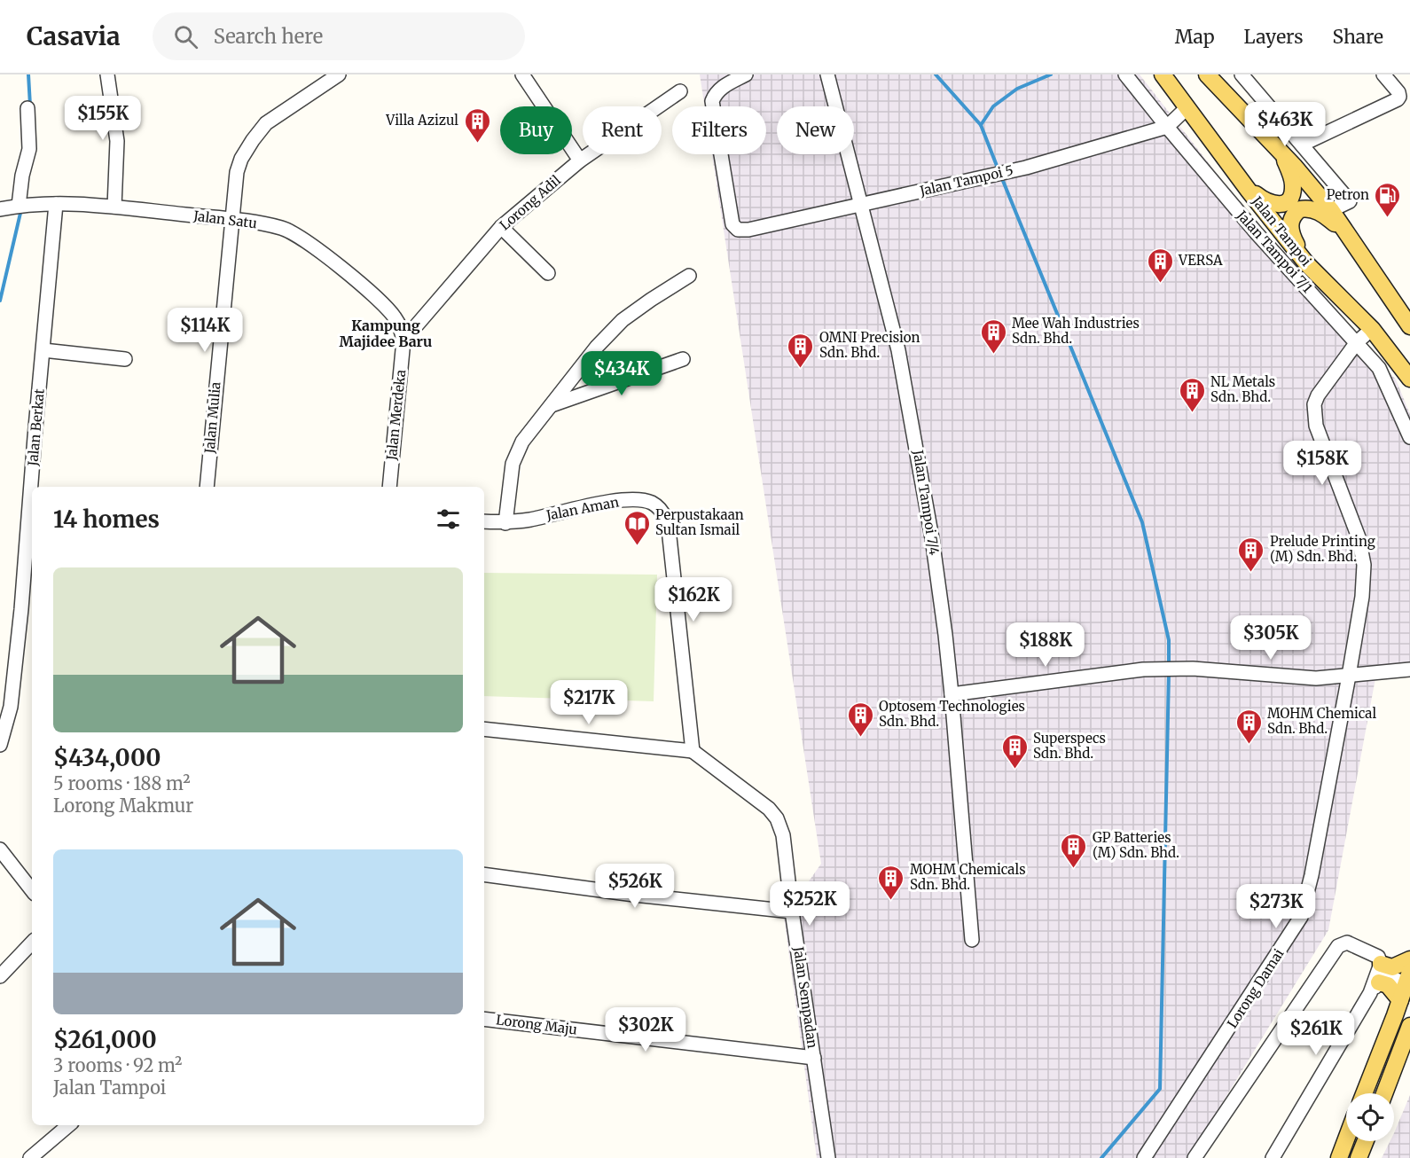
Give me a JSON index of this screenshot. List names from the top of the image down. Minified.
{"streets":{"main road":["Jalan Tampoi"],"street":["Jalan Tampoi 5","Lorong Adil","Jalan Satu","Jalan Tampoi 7/1","Jalan Merdeka","Jalan Mulia","Jalan Berkat","Jalan Tampoi 7/4","Jalan Aman","Lorong Damai","Jalan Sempadan","Lorong Maju"]},"crossings":[["Jalan Tampoi 5","Jalan Tampoi"],["Jalan Tampoi 5","Jalan Tampoi 7/1"],["Jalan Tampoi 5","Jalan Tampoi 7/4"],["Lorong Adil","Jalan Satu"],["Lorong Adil","Jalan Merdeka"],["Jalan Satu","Jalan Merdeka"],["Jalan Satu","Jalan Mulia"],["Jalan Satu","Jalan Berkat"],["Jalan Tampoi","Lorong Damai"],["Jalan Tampoi 7/1","Lorong Damai"],["Jalan Aman","Jalan Sempadan"],["Jalan Sempadan","Lorong Maju"]],"districts":["Kampung Majidee Baru"],"places":{"building":["Villa Azizul","VERSA","Mee Wah Industries Sdn. Bhd.","OMNI Precision Sdn. Bhd.","NL Metals Sdn. Bhd.","Prelude Printing (M) Sdn. Bhd.","Optosem Technologies Sdn. Bhd.","MOHM Chemical Sdn. Bhd.","Superspecs Sdn. Bhd.","GP Batteries (M) Sdn. Bhd.","MOHM Chemicals Sdn. Bhd."],"fuel station":["Petron"],"library":["Perpustakaan Sultan Ismail"]},"page":{"header":"Casavia","search":"Search here","nav":["Map","Layers","Share"],"price":["$155K","$463K","$114K","$434K","$158K","$162K","$305K","$188K","$217K","$526K","$252K","$273K","$302K","$261K"],"chip":["Buy","Rent","Filters","New"],"heading":"14 homes","list":[{"name":"$434,000","note":"5 rooms · 188 m² · Lorong Makmur"},{"name":"$261,000","note":"3 rooms · 92 m² · Jalan Tampoi"}]}}
